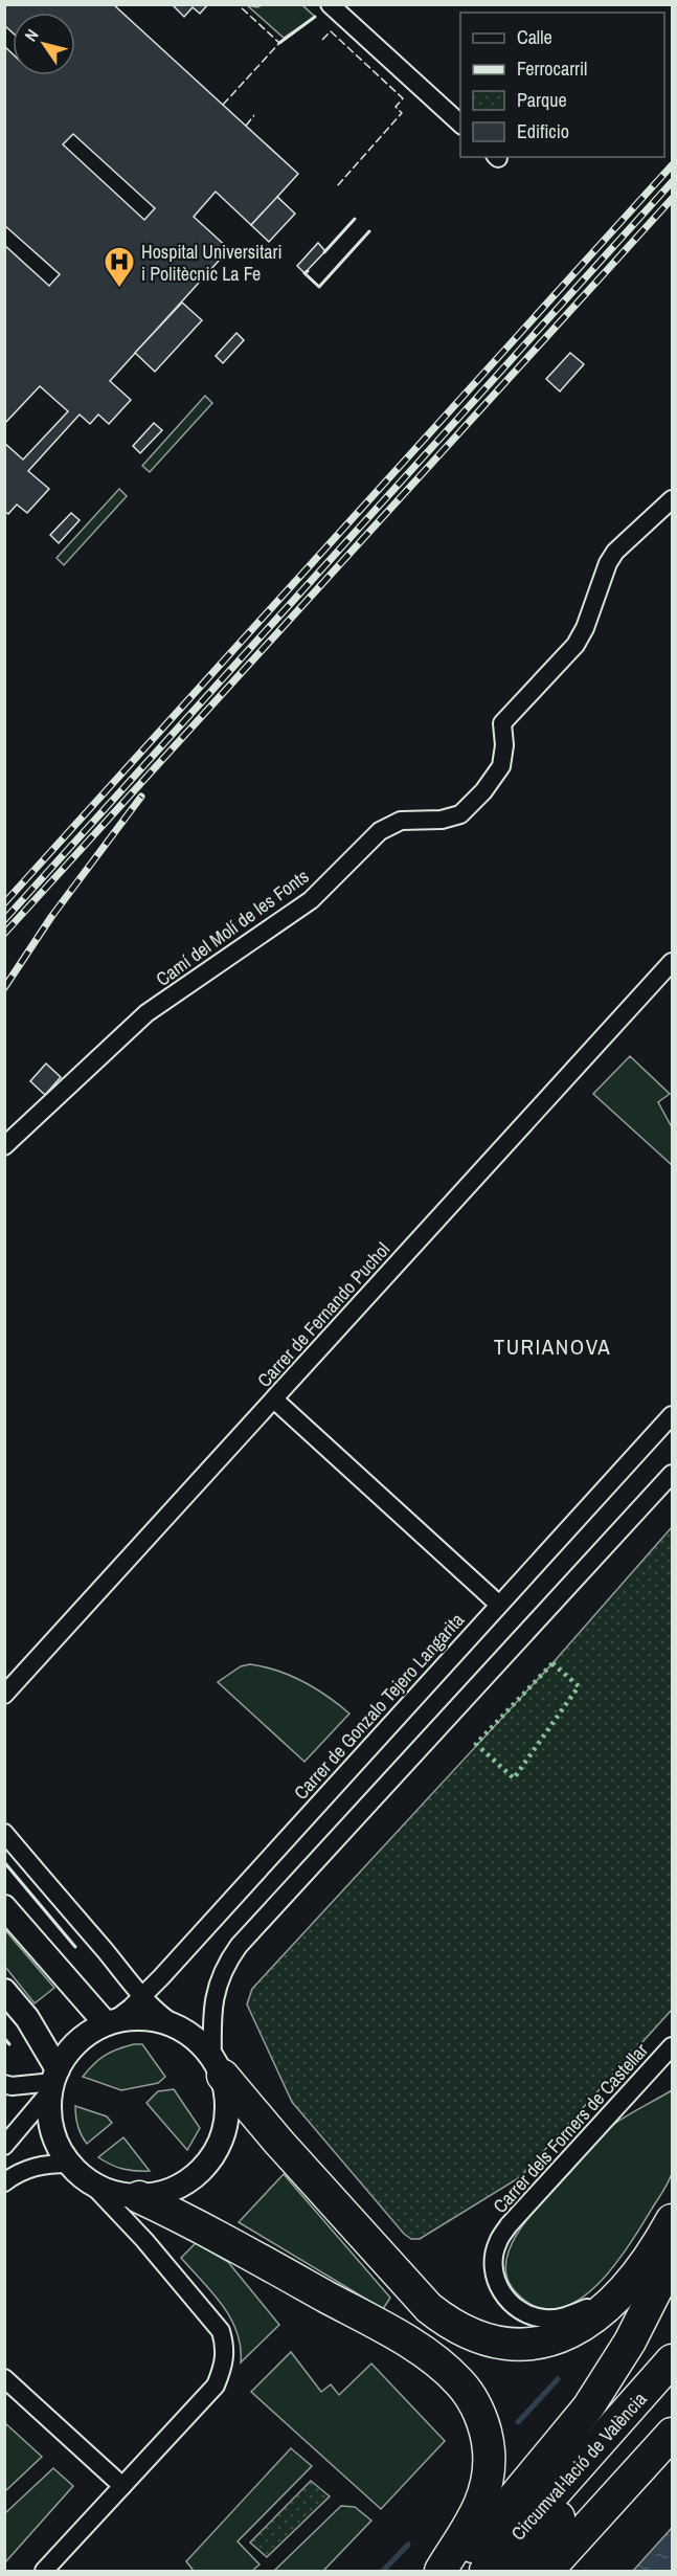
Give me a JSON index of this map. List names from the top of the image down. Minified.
{"streets":{"highway":["Circumval·lació de València"],"street":["Camí del Molí de les Fonts","Carrer de Fernando Puchol","Carrer de Gonzalo Tejero Langarita","Carrer dels Forners de Castellar"]},"districts":["TURIANOVA"],"places":{"hospital":["Hospital Universitari i Politècnic La Fe"]},"legend":["Calle","Ferrocarril","Parque","Edificio"],"north":"top left"}
